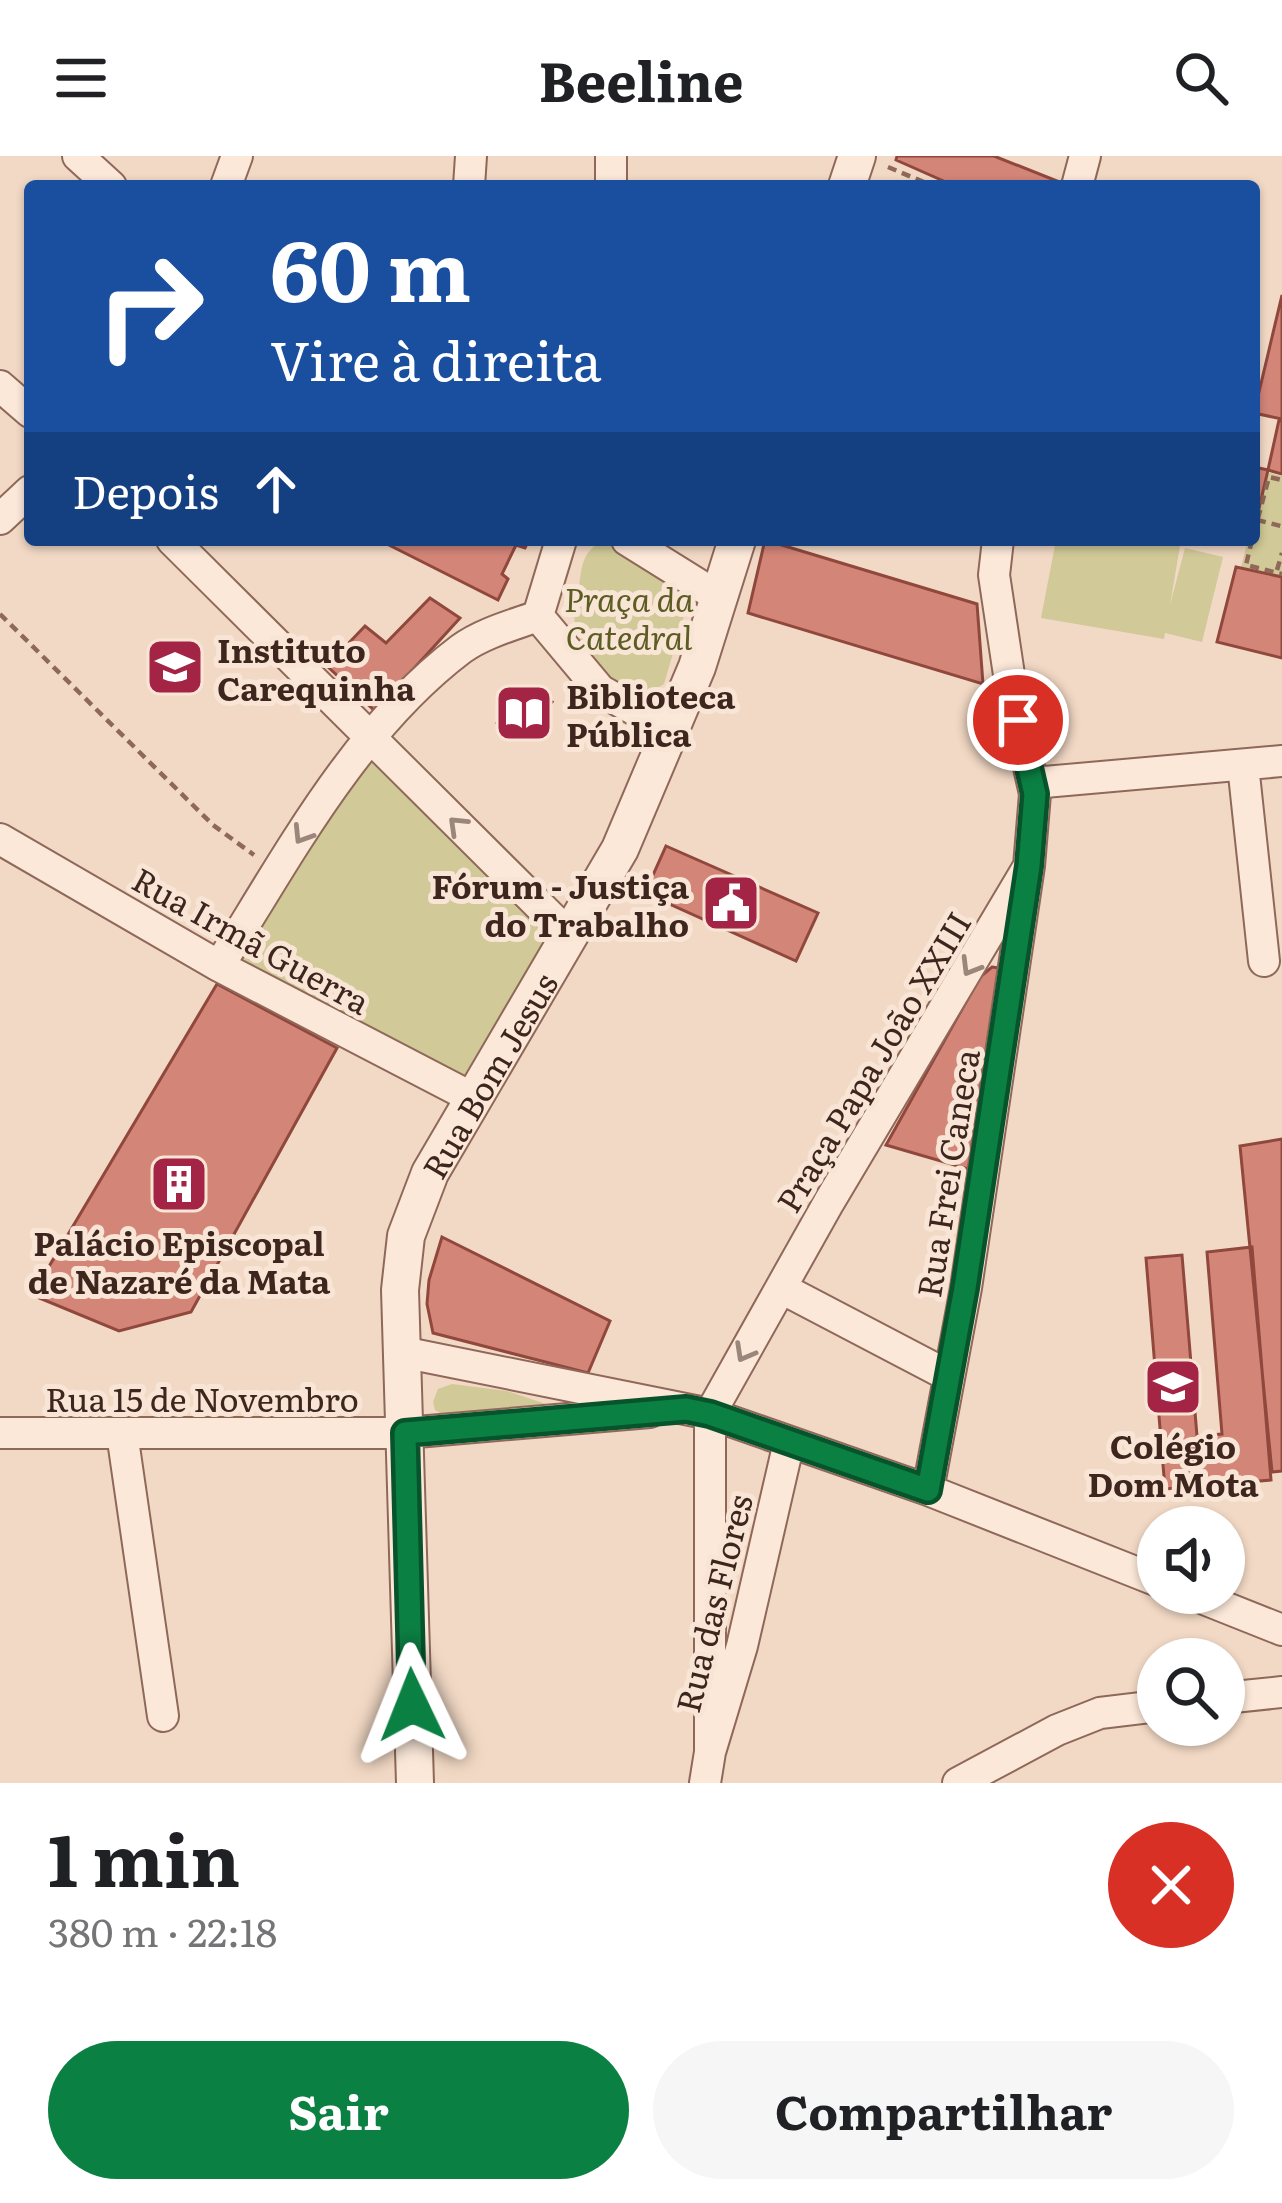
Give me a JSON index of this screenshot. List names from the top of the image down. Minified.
{"streets":{"street":["Rua Irmã Guerra","Praça Papa João XXIII","Rua Bom Jesus","Rua Frei Caneca","Rua 15 de Novembro","Rua das Flores"]},"crossings":[["Rua Irmã Guerra","Rua Bom Jesus"],["Praça Papa João XXIII","Rua Frei Caneca"],["Praça Papa João XXIII","Rua 15 de Novembro"],["Rua Bom Jesus","Rua 15 de Novembro"]],"one_way":["Praça Papa João XXIII"],"parks":["Praça da Catedral"],"places":{"school or university":["Instituto Carequinha","Colégio Dom Mota"],"library":["Biblioteca Pública"],"public building":["Fórum - Justiça do Trabalho"],"building":["Palácio Episcopal de Nazaré da Mata"]},"page":{"header":"Beeline","turn":["60 m","Vire à direita"],"then":"Depois","heading":["1 min","380 m · 22:18"],"buttons":["Sair","Compartilhar"]}}
